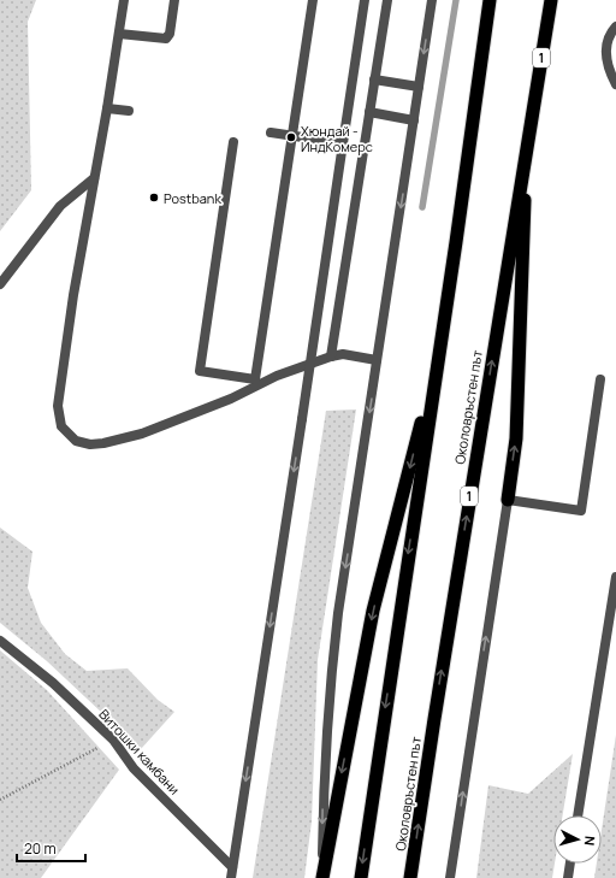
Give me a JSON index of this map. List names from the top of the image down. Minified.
{"streets":{"highway":["1","Околовръстен път"],"street":["Витошки камбани"]},"places":["Хюндай - ИндКомерс","Postbank"],"scale_bar":"20 m","north":"right"}
